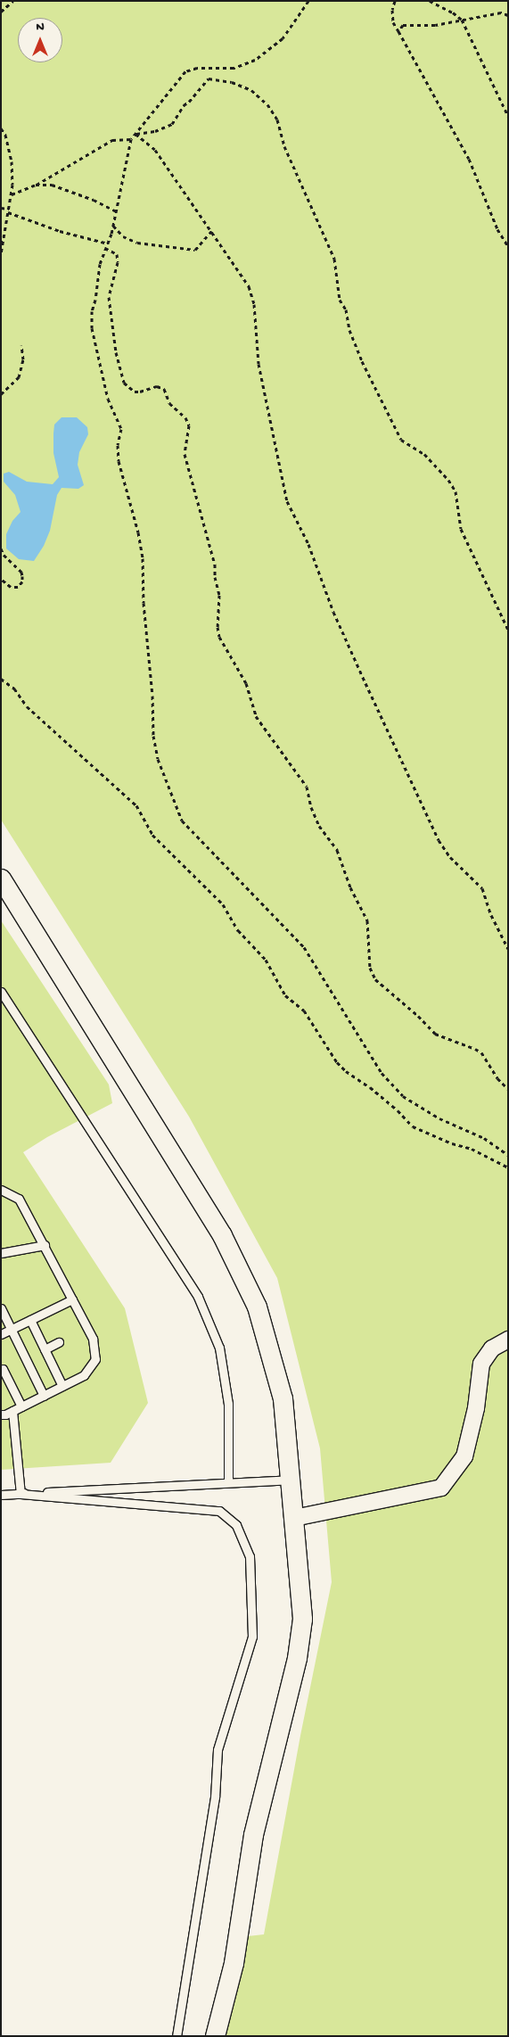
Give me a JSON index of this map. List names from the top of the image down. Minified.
{"north":"top"}
